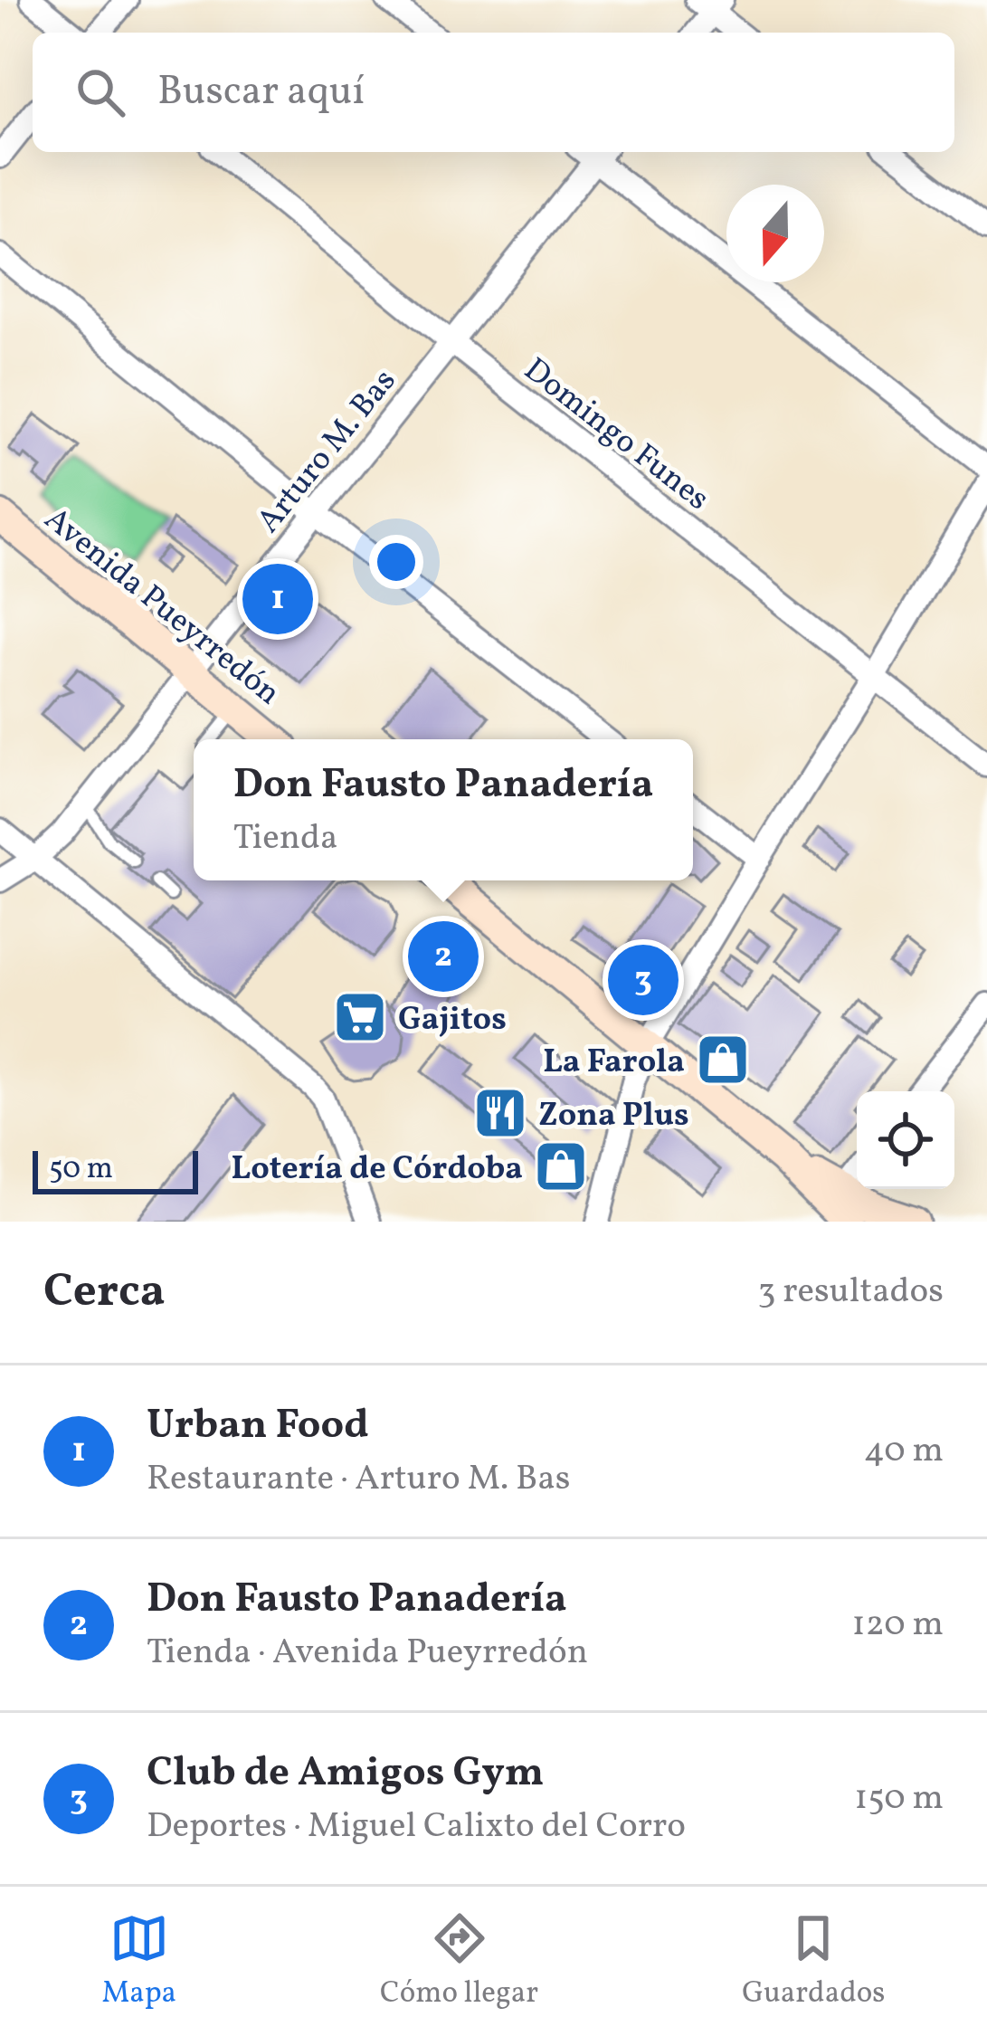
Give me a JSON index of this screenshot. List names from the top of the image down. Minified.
{"streets":{"main road":["Avenida Pueyrredón"],"street":["Domingo Funes","Arturo M. Bas"]},"crossings":[["Domingo Funes","Arturo M. Bas"],["Arturo M. Bas","Avenida Pueyrredón"]],"places":{"supermarket":["Gajitos"],"shop":["La Farola","Lotería de Córdoba"],"restaurant":["Zona Plus"]},"scale_bar":"50 m","north":"bottom","page":{"search":"Buscar aquí","pins":["1","2","3"],"popup":["Don Fausto Panadería","Tienda"],"scale":"50 m","heading":["Cerca","3 resultados"],"list":[{"mark":"1","name":"Urban Food","note":"Restaurante · Arturo M. Bas","value":"40 m"},{"mark":"2","name":"Don Fausto Panadería","note":"Tienda · Avenida Pueyrredón","value":"120 m"},{"mark":"3","name":"Club de Amigos Gym","note":"Deportes · Miguel Calixto del Corro","value":"150 m"}],"nav":["Mapa","Cómo llegar","Guardados"]}}
